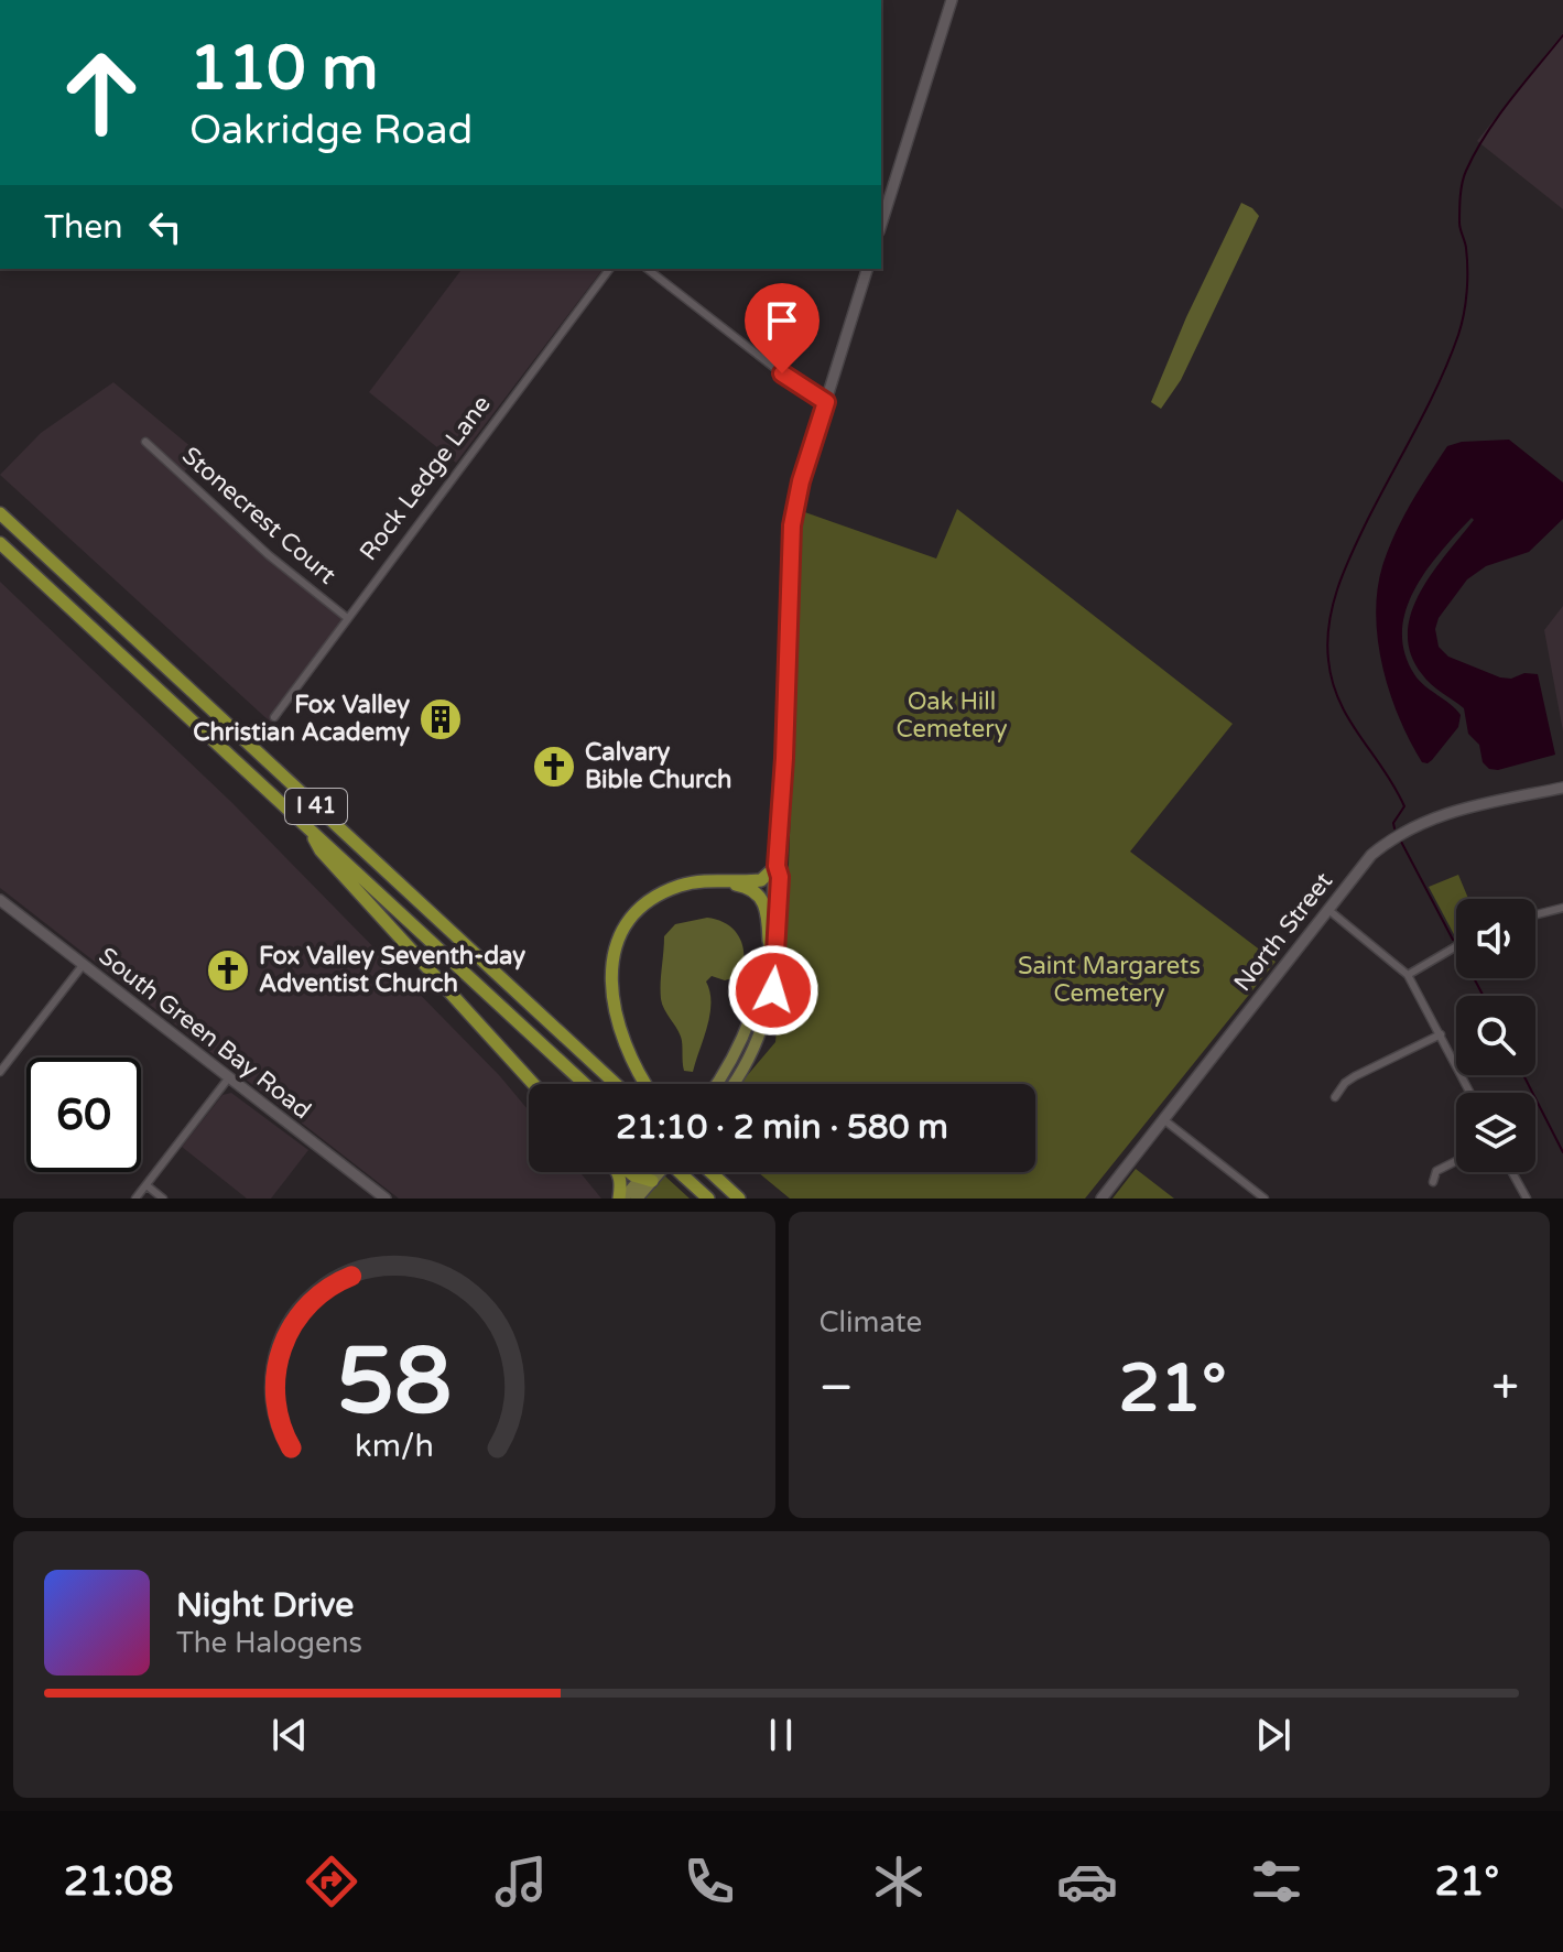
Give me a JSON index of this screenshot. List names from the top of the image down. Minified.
{"streets":{"highway":["I 41"],"street":["Rock Ledge Lane","Stonecrest Court","North Street","South Green Bay Road"]},"crossings":[["Rock Ledge Lane","Stonecrest Court"]],"parks":["Oak Hill Cemetery","Saint Margarets Cemetery"],"places":{"building":["Fox Valley Christian Academy"],"church":["Calvary Bible Church","Fox Valley Seventh-day Adventist Church"]},"page":{"turn":["110 m","Oakridge Road"],"then":"Then","limit":"60","trip":"21:10 · 2 min · 580 m","tile":"Climate","heat":["−","21°","+"],"song":["Night Drive","The Halogens"],"tabs":["21:08","21°"],"gauge":["58","km/h"]}}
